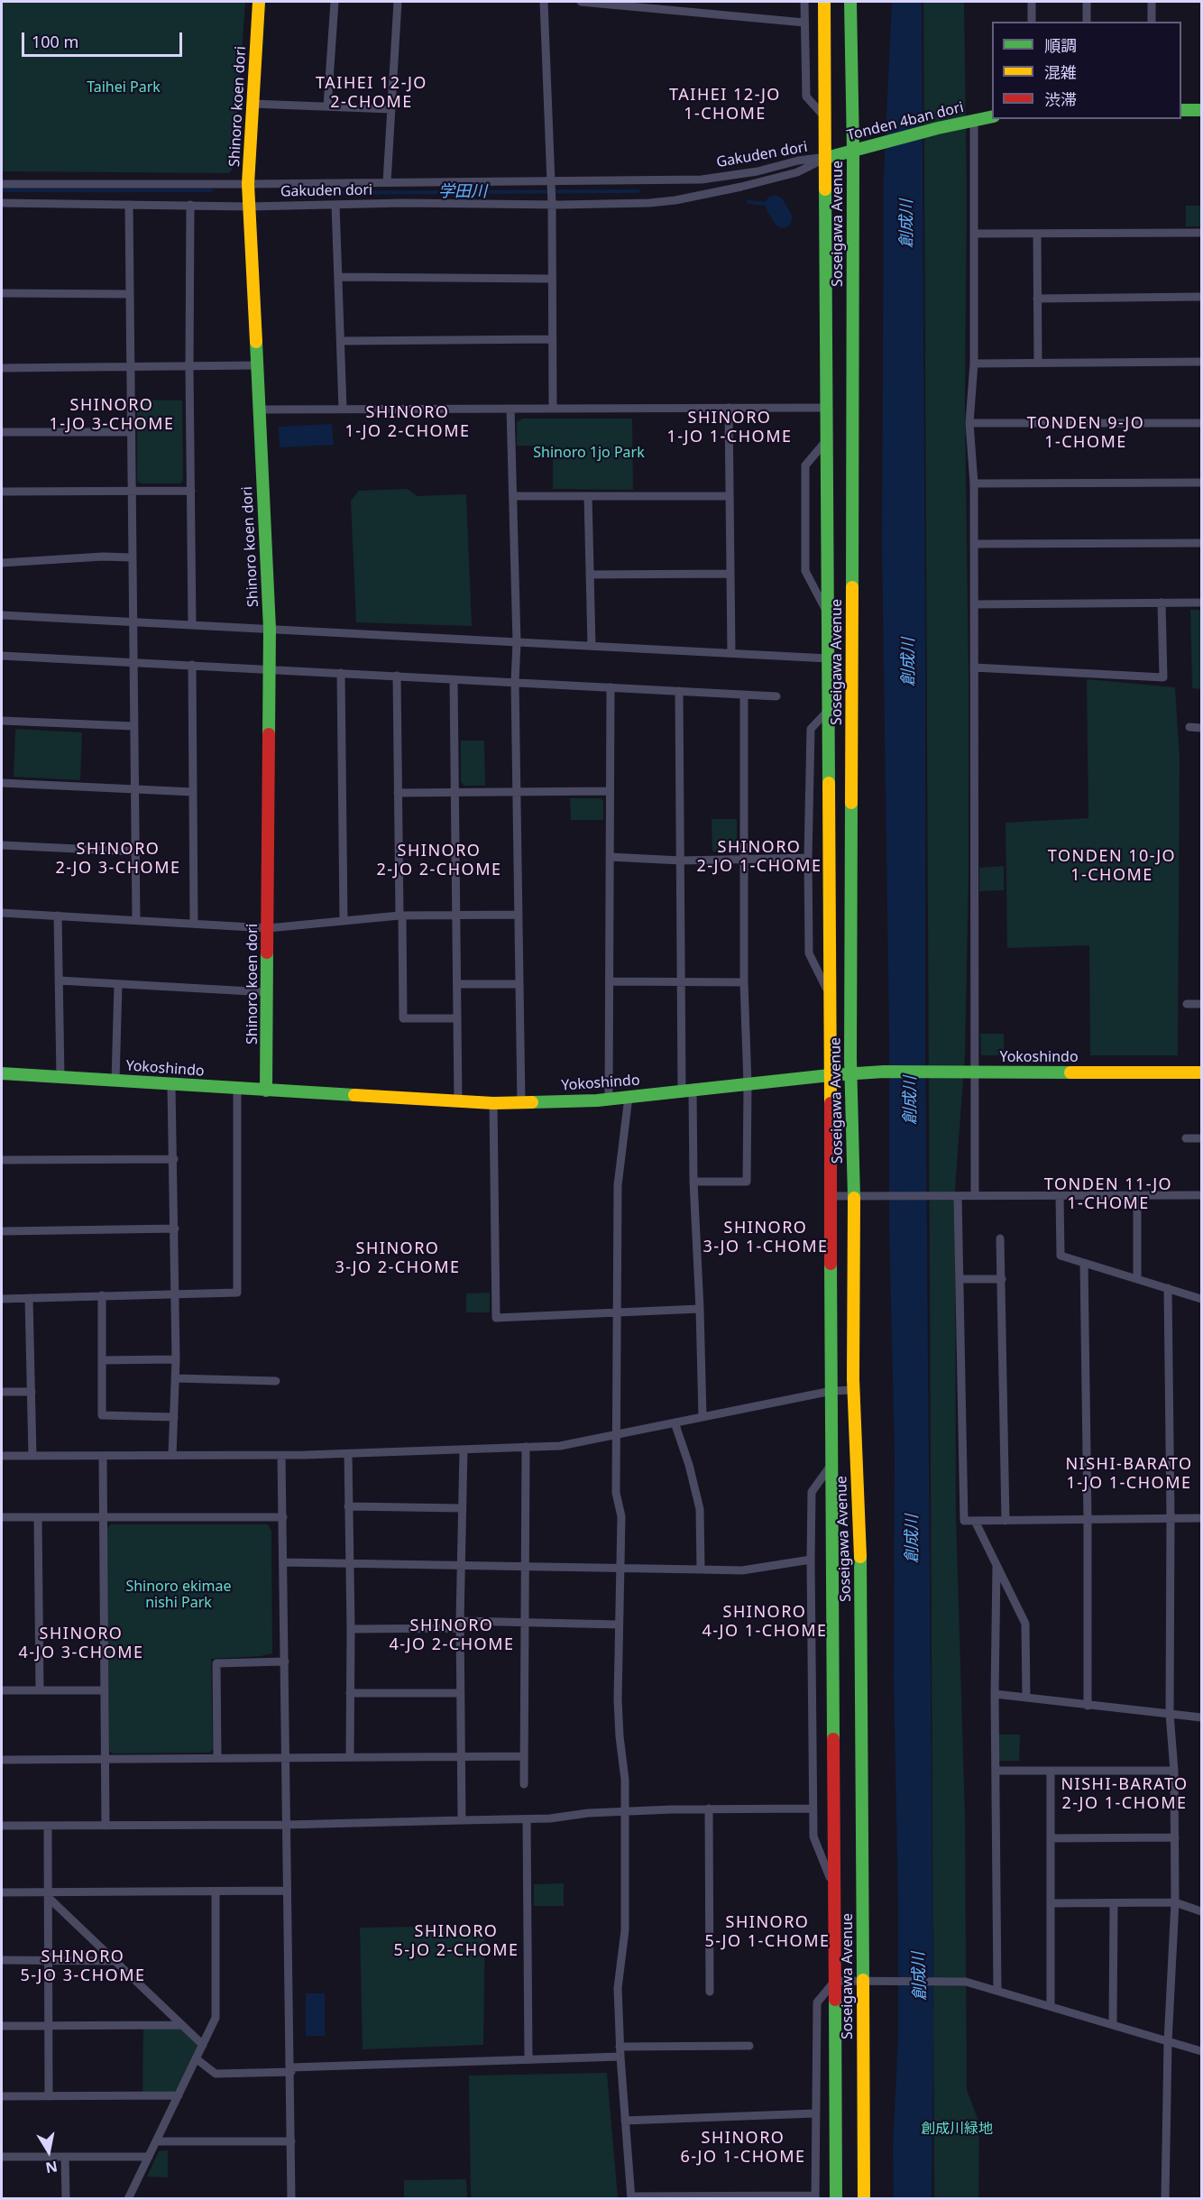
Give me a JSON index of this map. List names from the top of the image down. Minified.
{"streets":{"main road":["Shinoro koen dori","Tonden 4ban dori","Soseigawa Avenue","Yokoshindo"],"street":["Gakuden dori"]},"crossings":[["Shinoro koen dori","Gakuden dori"],["Shinoro koen dori","Yokoshindo"],["Tonden 4ban dori","Gakuden dori"],["Tonden 4ban dori","Soseigawa Avenue"],["Gakuden dori","Soseigawa Avenue"],["Soseigawa Avenue","Yokoshindo"]],"districts":["TAIHEI 12-JO 2-CHOME","TAIHEI 12-JO 1-CHOME","SHINORO 1-JO 3-CHOME","SHINORO 1-JO 2-CHOME","SHINORO 1-JO 1-CHOME","TONDEN 9-JO 1-CHOME","SHINORO 2-JO 1-CHOME","SHINORO 2-JO 3-CHOME","SHINORO 2-JO 2-CHOME","TONDEN 10-JO 1-CHOME","TONDEN 11-JO 1-CHOME","SHINORO 3-JO 1-CHOME","SHINORO 3-JO 2-CHOME","NISHI-BARATO 1-JO 1-CHOME","SHINORO 4-JO 1-CHOME","SHINORO 4-JO 2-CHOME","SHINORO 4-JO 3-CHOME","NISHI-BARATO 2-JO 1-CHOME","SHINORO 5-JO 1-CHOME","SHINORO 5-JO 2-CHOME","SHINORO 5-JO 3-CHOME","SHINORO 6-JO 1-CHOME"],"water":["学田川","創成川"],"parks":["Taihei Park","Shinoro 1jo Park","Shinoro ekimae nishi Park","創成川緑地"],"legend":["順調","混雑","渋滞"],"scale_bar":"100 m","north":"bottom"}
